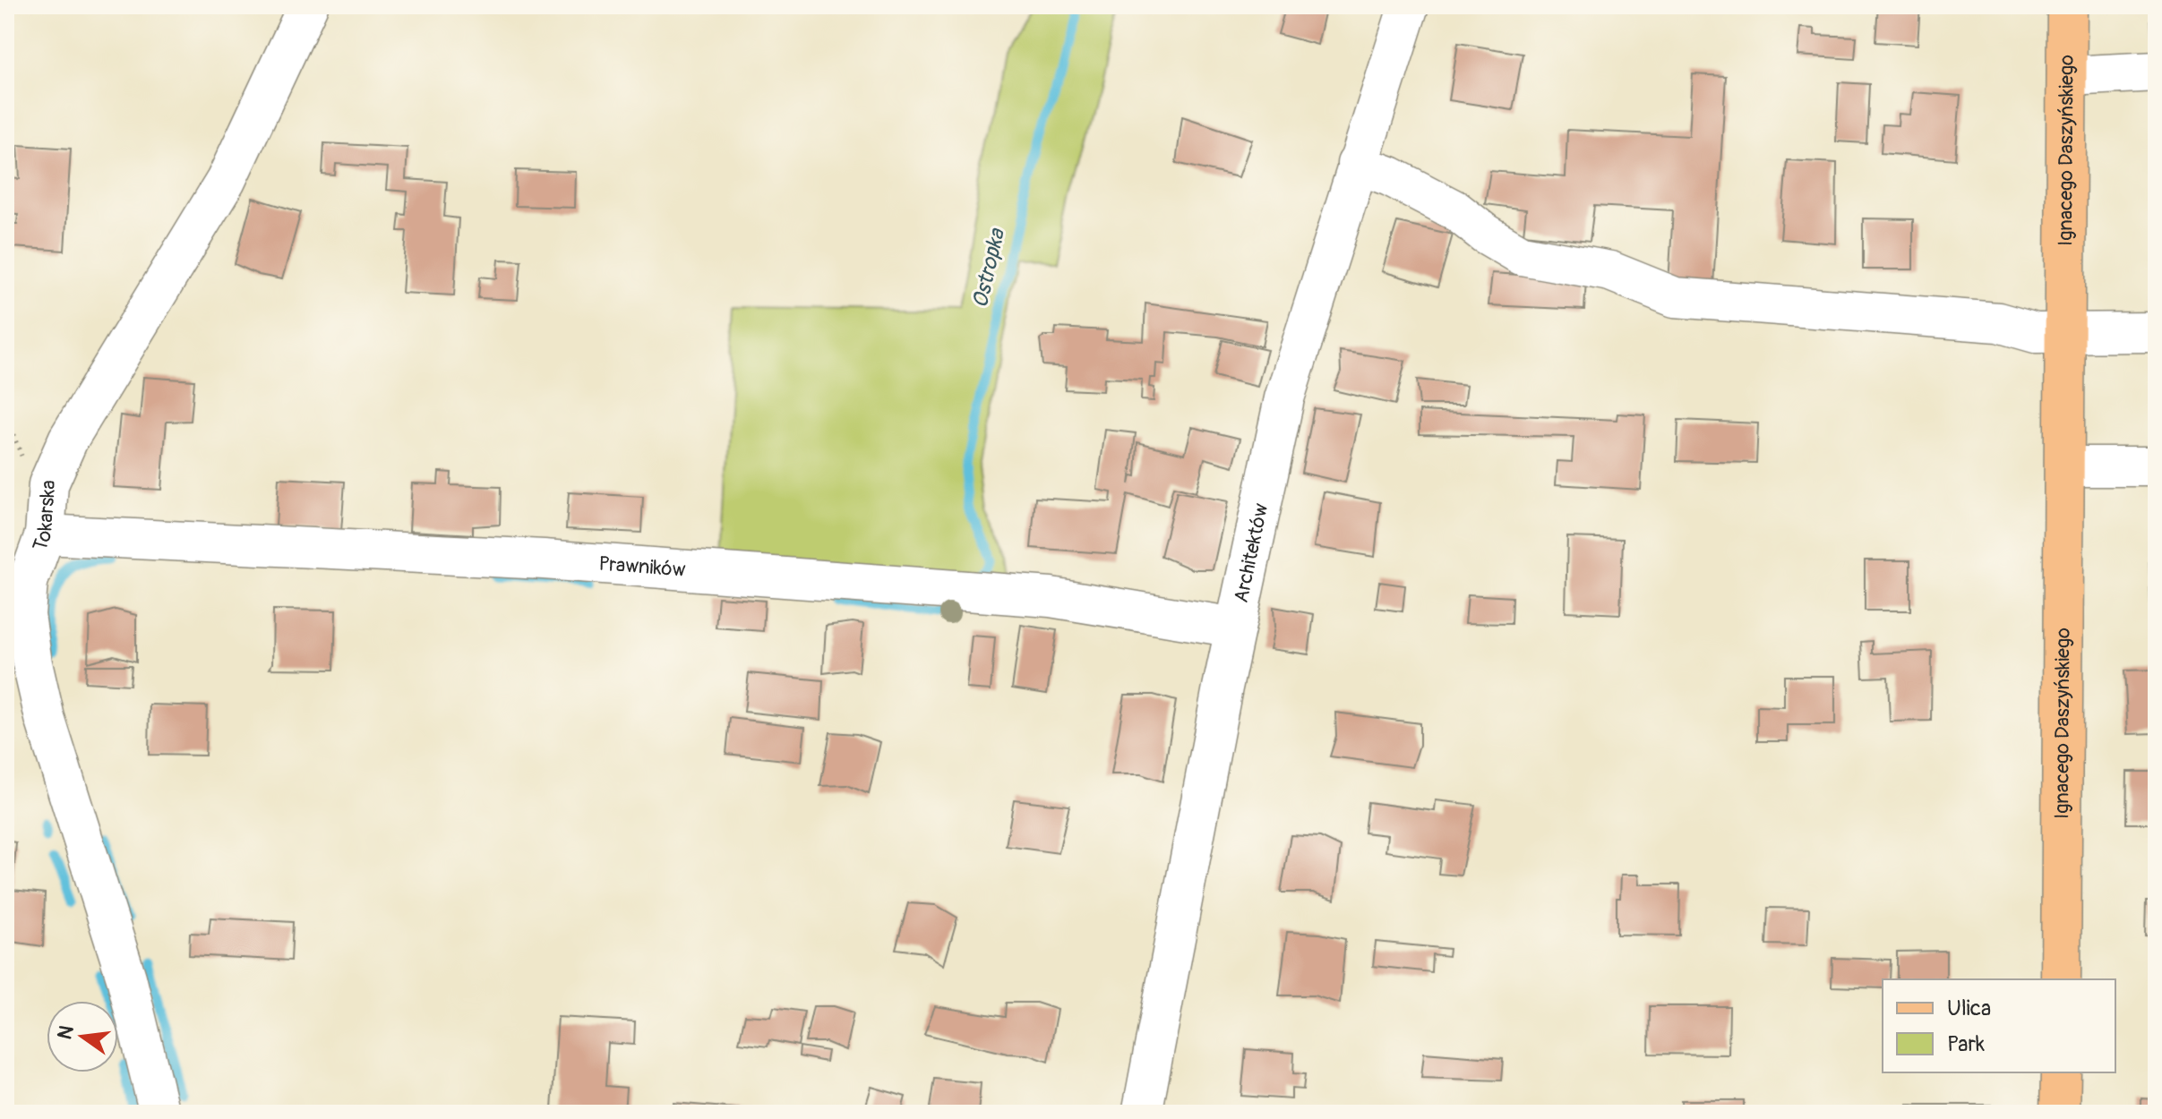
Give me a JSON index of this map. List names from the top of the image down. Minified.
{"streets":{"main road":["Ignacego Daszyńskiego"],"street":["Tokarska","Architektów","Prawników"]},"crossings":[["Tokarska","Prawników"],["Architektów","Prawników"]],"water":["Ostropka"],"legend":["Ulica","Park"],"north":"left"}
